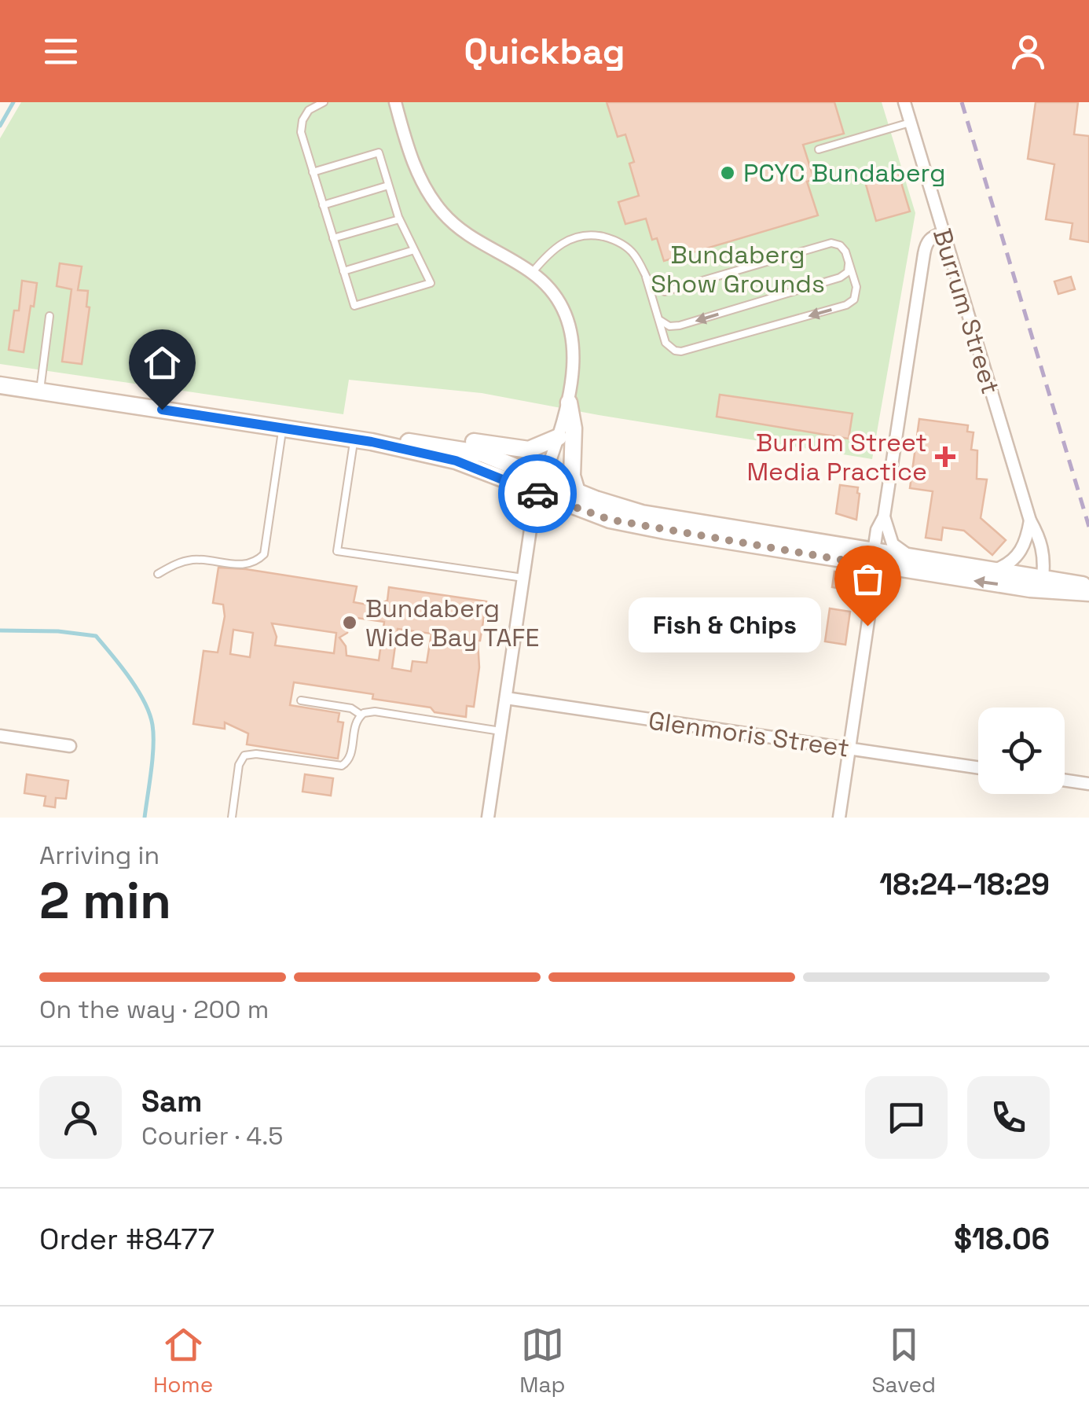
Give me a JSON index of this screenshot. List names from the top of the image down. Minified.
{"streets":{"street":["Burrum Street","Glenmoris Street"]},"parks":["Bundaberg Show Grounds"],"places":{"other":["PCYC Bundaberg","Bundaberg Wide Bay TAFE","Fish & Chips"],"health":["Burrum Street Media Practice"]},"page":{"header":"Quickbag","bubble":"Fish & Chips","heading":["2 min","Arriving in","18:24–18:29"],"panel":["Sam","Courier · 4.5","Order #8477","$18.06"],"bar":"On the way · 200 m","tabs":["Home","Map","Saved"]}}
